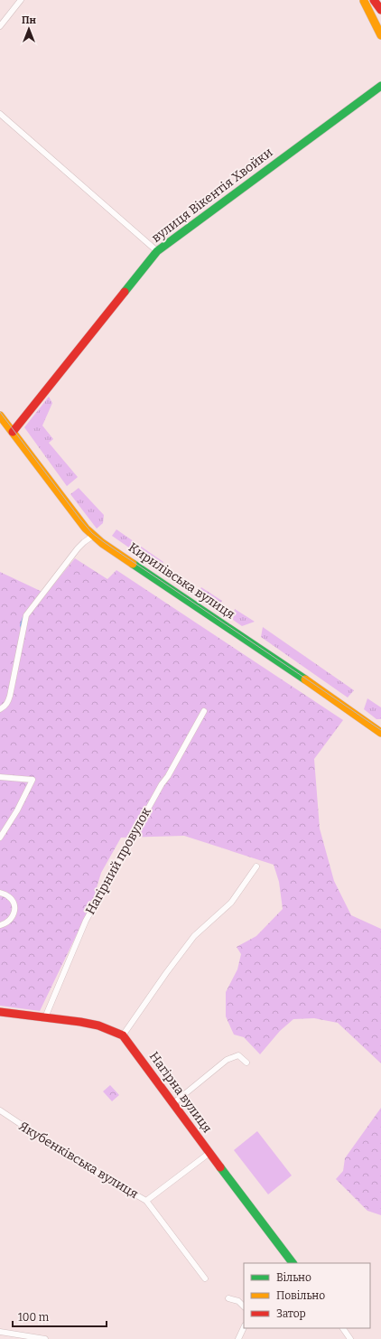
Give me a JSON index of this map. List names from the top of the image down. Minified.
{"streets":{"street":["вулиця Вікентія Хвойки","Кирилівська вулиця","Нагірний провулок","Нагірна вулиця","Якубенківська вулиця"]},"crossings":[["вулиця Вікентія Хвойки","Кирилівська вулиця"],["Нагірна вулиця","Якубенківська вулиця"]],"legend":["Вільно","Повільно","Затор"],"scale_bar":"100 m","north":"top"}
